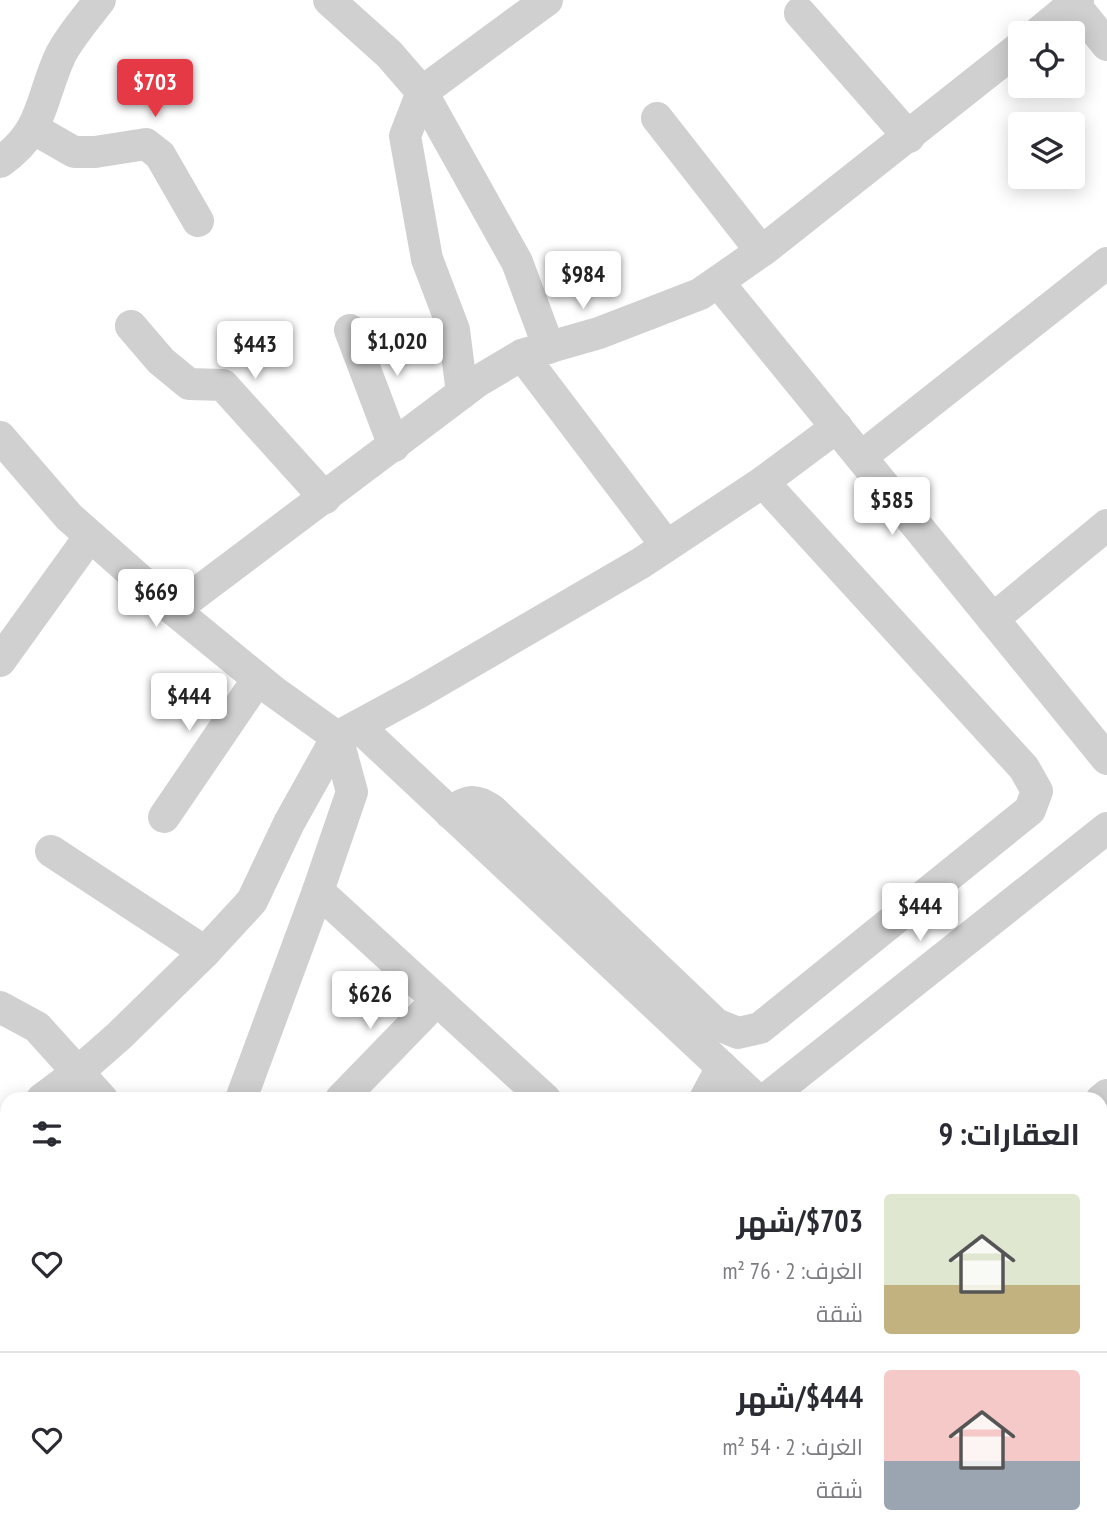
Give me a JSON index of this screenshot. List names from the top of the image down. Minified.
{"page":{"price":["$703","$984","$1,020","$443","$585","$669","$444","$444","$626"],"heading":"العقارات: 9","list":[{"name":"$703/شهر","note":"الغرف: 2 · 76 m² · شقة"},{"name":"$444/شهر","note":"الغرف: 2 · 54 m² · شقة"}]}}
